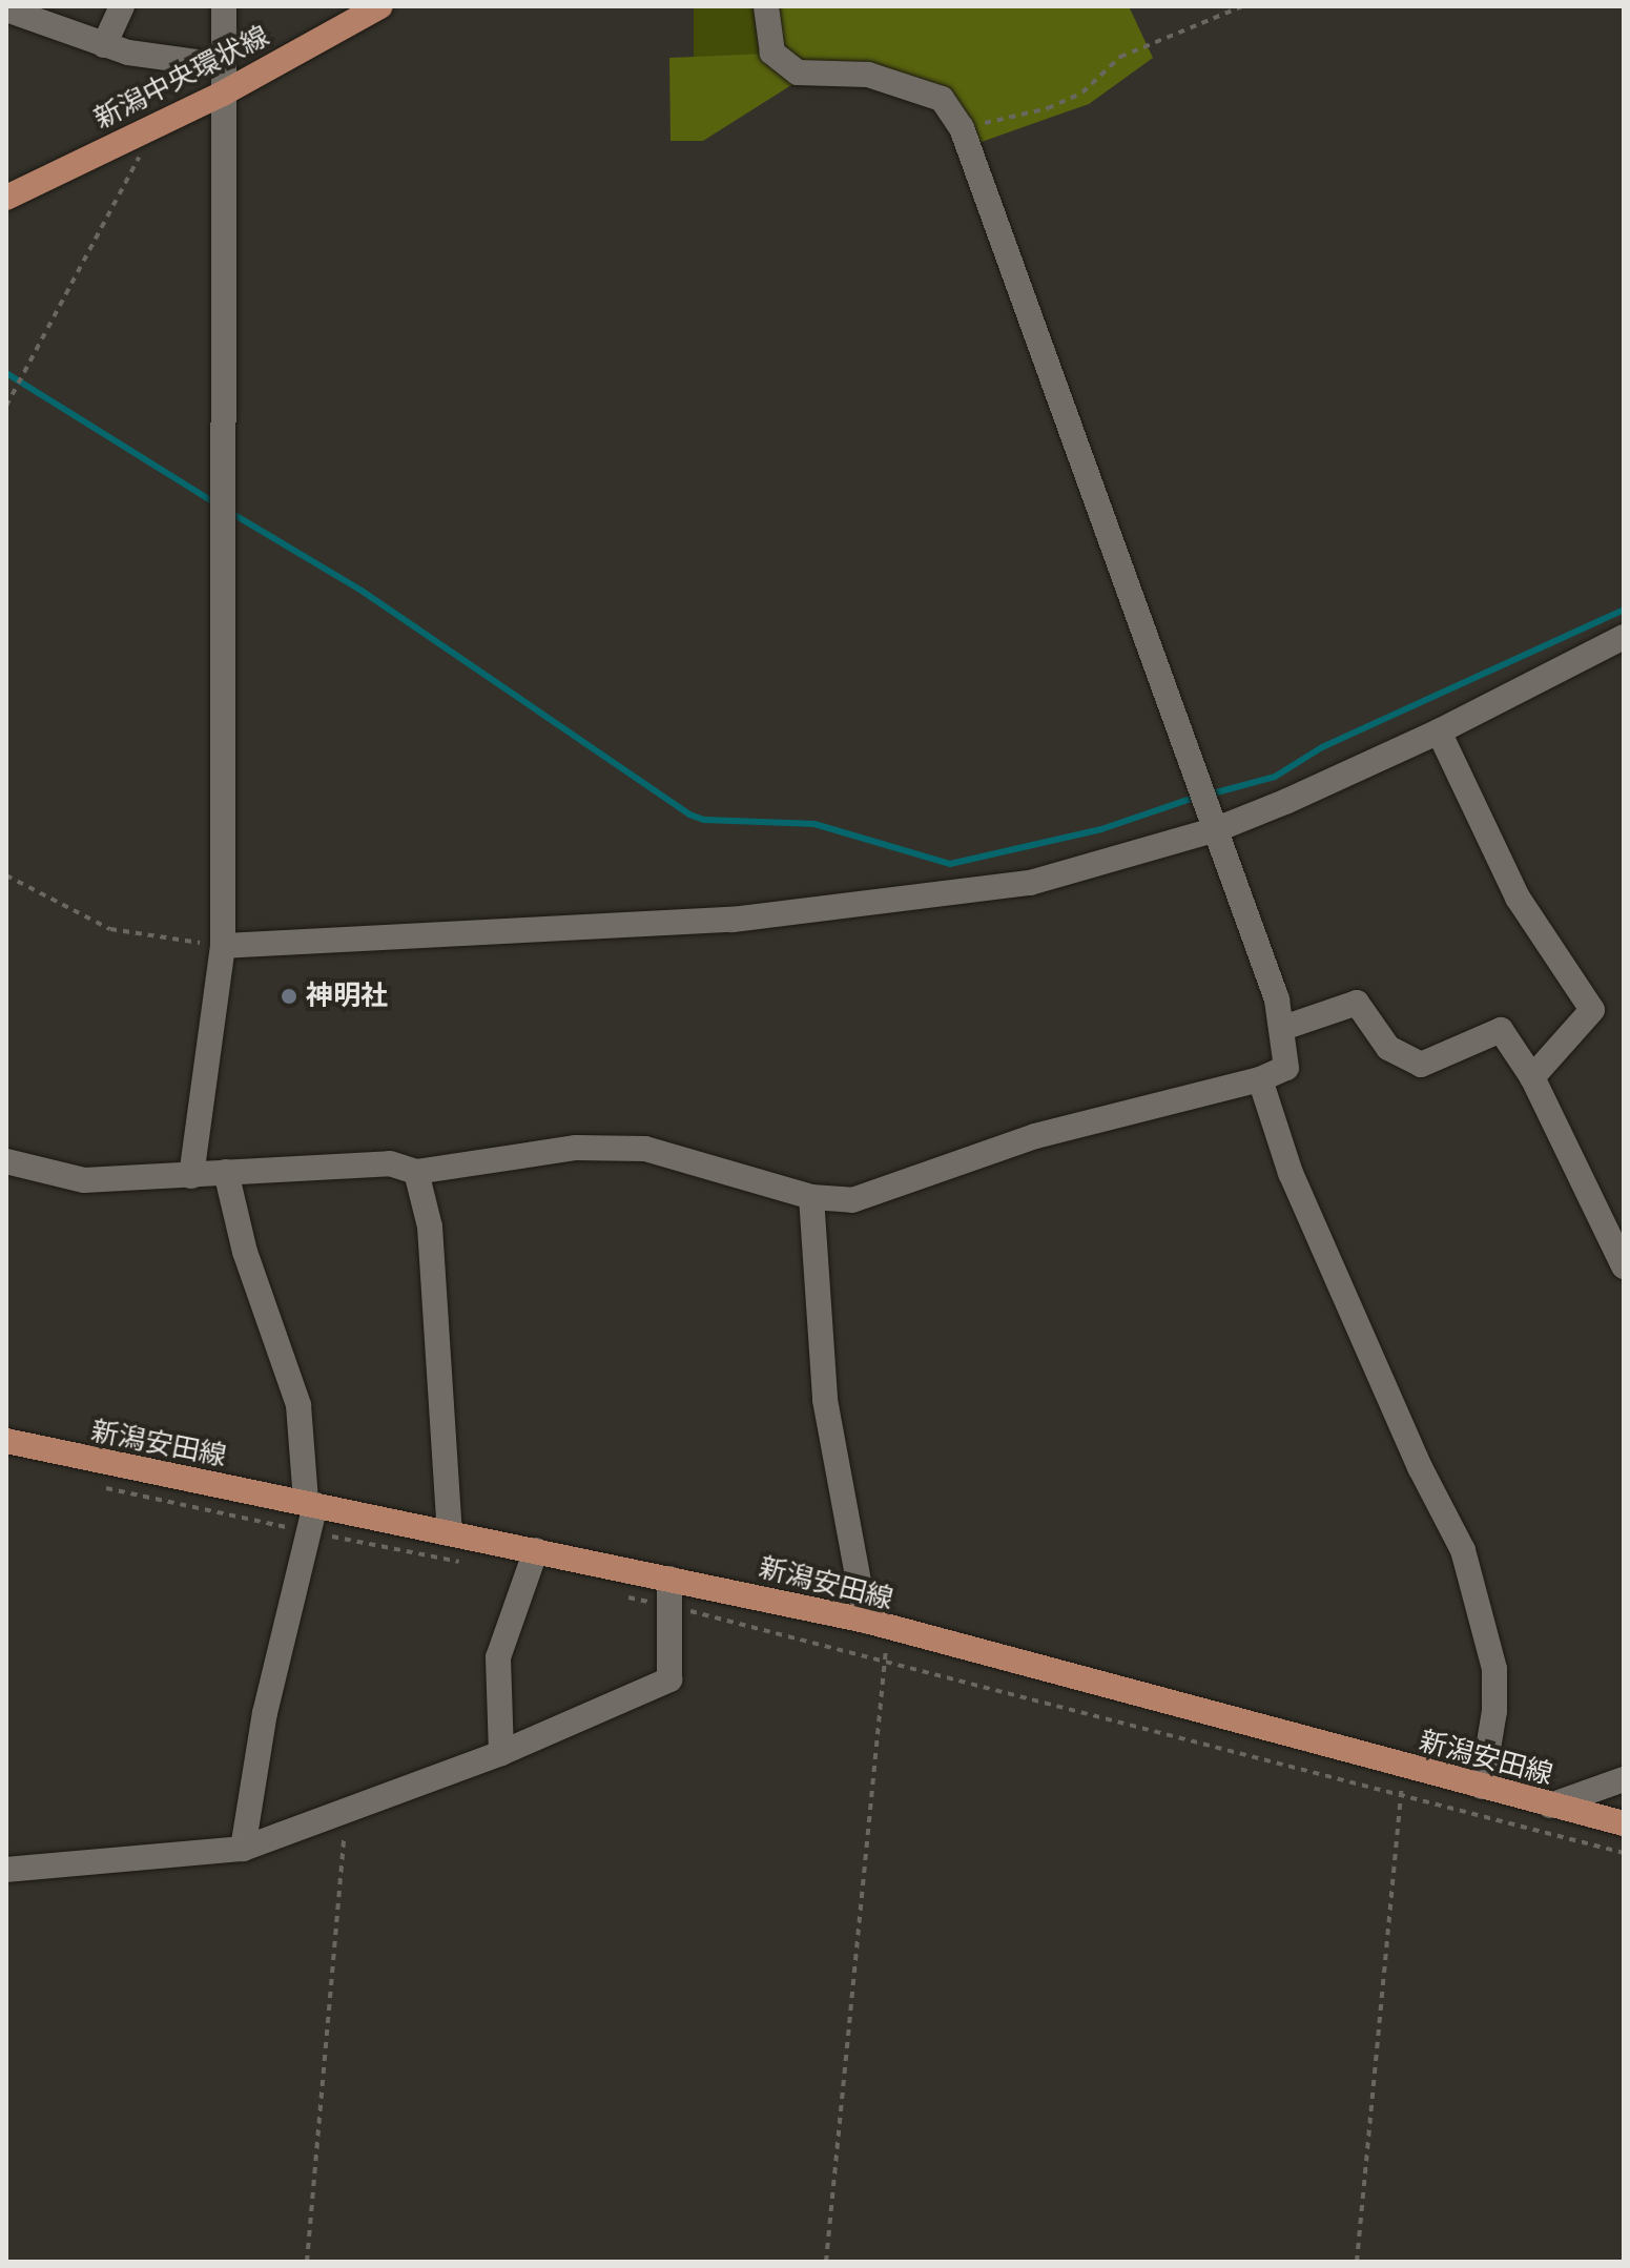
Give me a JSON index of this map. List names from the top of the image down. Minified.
{"streets":{"main road":["新潟中央環状線","新潟安田線"]},"places":["神明社"]}
